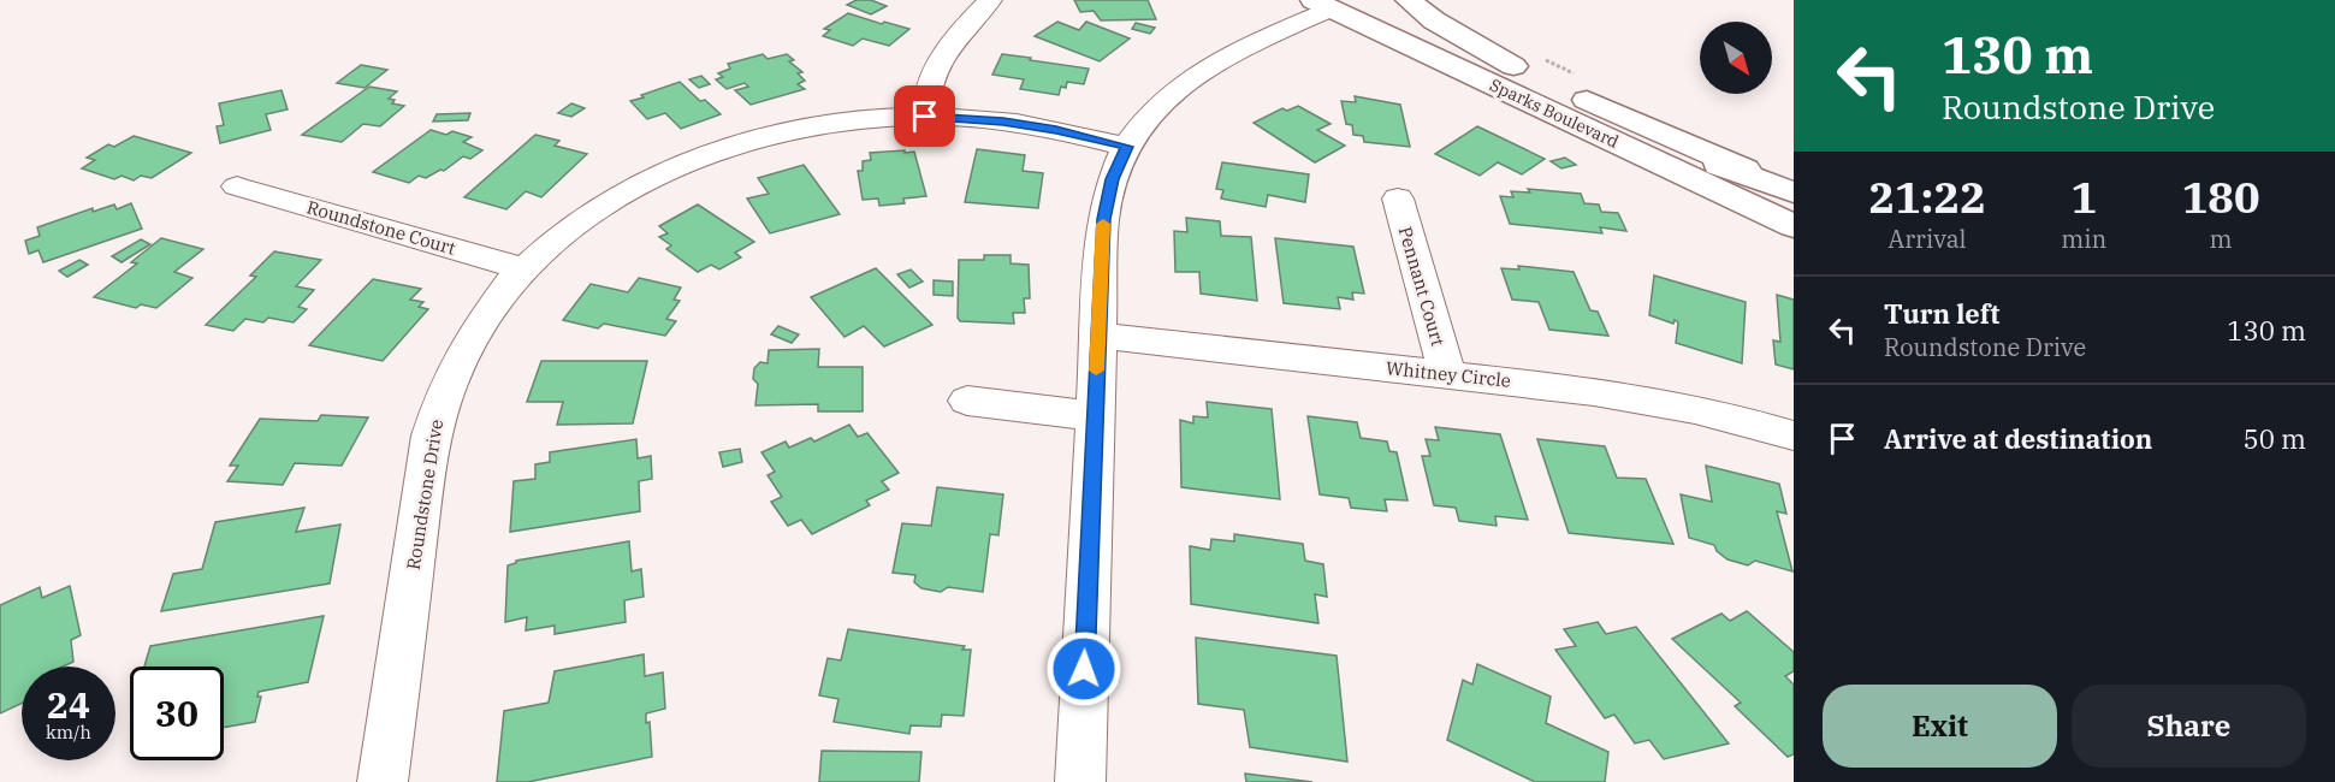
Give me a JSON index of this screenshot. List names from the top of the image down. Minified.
{"streets":{"main road":["Sparks Boulevard"],"street":["Roundstone Court","Pennant Court","Whitney Circle","Roundstone Drive"]},"crossings":[["Roundstone Court","Roundstone Drive"],["Pennant Court","Whitney Circle"]],"north":"bottom right","page":{"turn":["130 m","Roundstone Drive"],"eta":["21:22","Arrival","1","min","180","m"],"list":[{"name":"Turn left","note":"Roundstone Drive","value":"130 m"},{"name":"Arrive at destination","value":"50 m"}],"speed":"24 km/h","limit":"30","buttons":["Exit","Share"]}}
